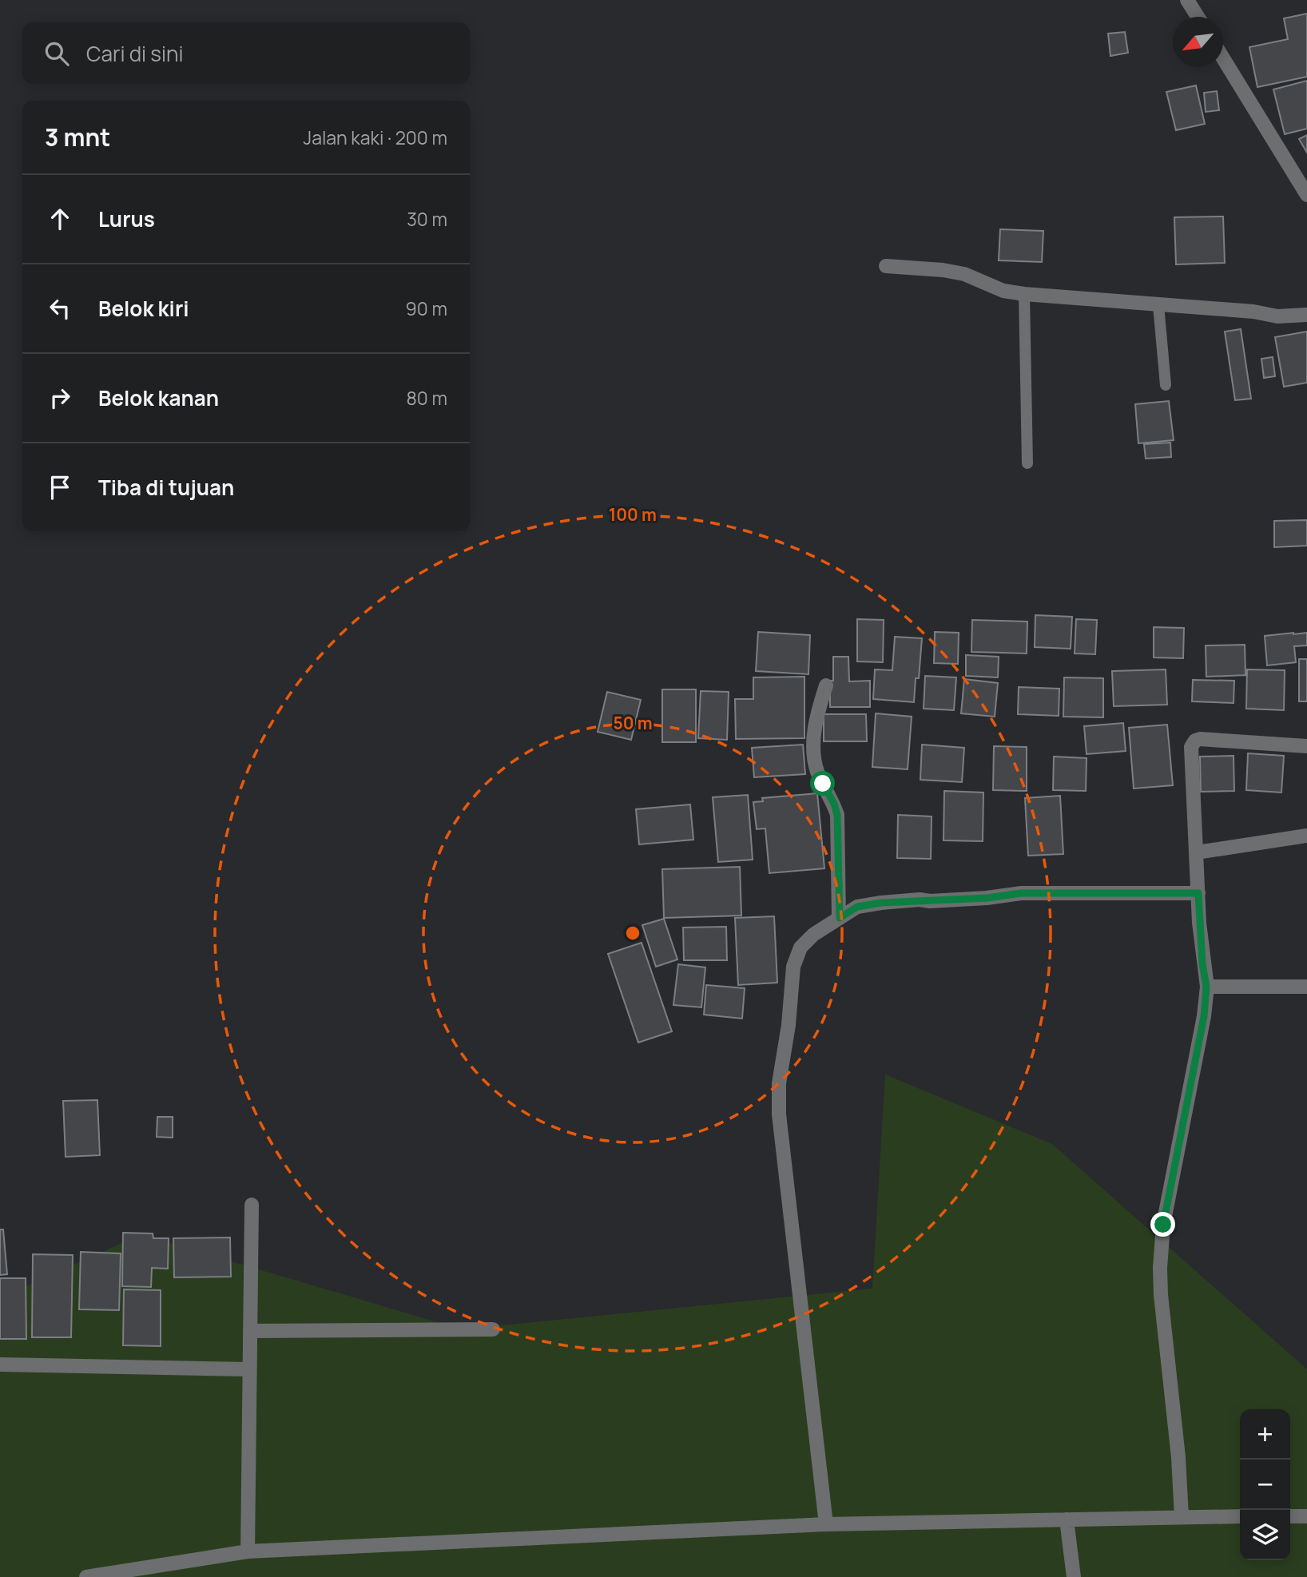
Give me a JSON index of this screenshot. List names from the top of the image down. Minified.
{"north":"bottom left","page":{"search":"Cari di sini","heading":["3 mnt","Jalan kaki · 200 m"],"list":[["Lurus","30 m"],["Belok kiri","90 m"],["Belok kanan","80 m"],"Tiba di tujuan"],"map_buttons":["+","−"]},"rings":["100 m","50 m"]}
